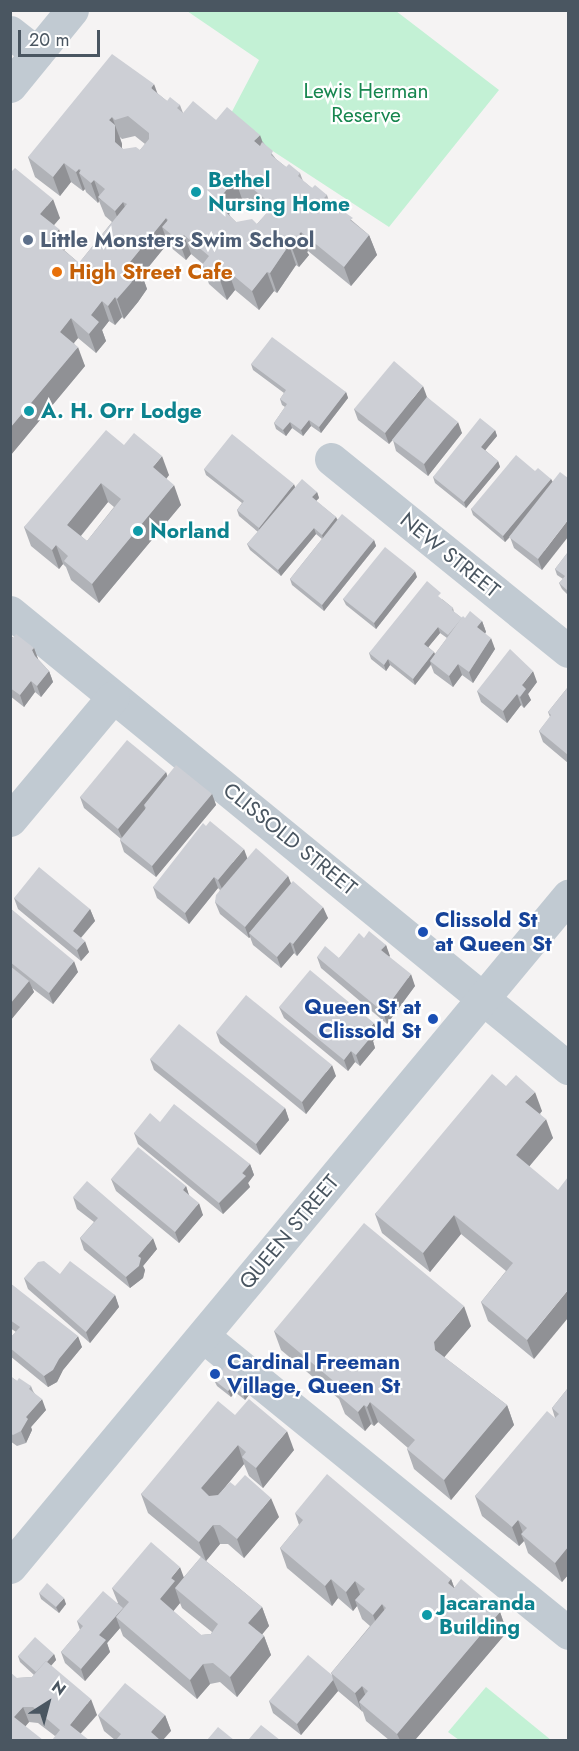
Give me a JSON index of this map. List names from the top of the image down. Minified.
{"streets":{"street":["NEW STREET","CLISSOLD STREET","QUEEN STREET"]},"crossings":[["CLISSOLD STREET","QUEEN STREET"]],"parks":["Lewis Herman Reserve"],"places":["Bethel Nursing Home","Little Monsters Swim School","High Street Cafe","A. H. Orr Lodge","Norland","Clissold St at Queen St","Queen St at Clissold St","Cardinal Freeman Village, Queen St","Jacaranda Building"],"scale_bar":"20 m","north":"top right"}
